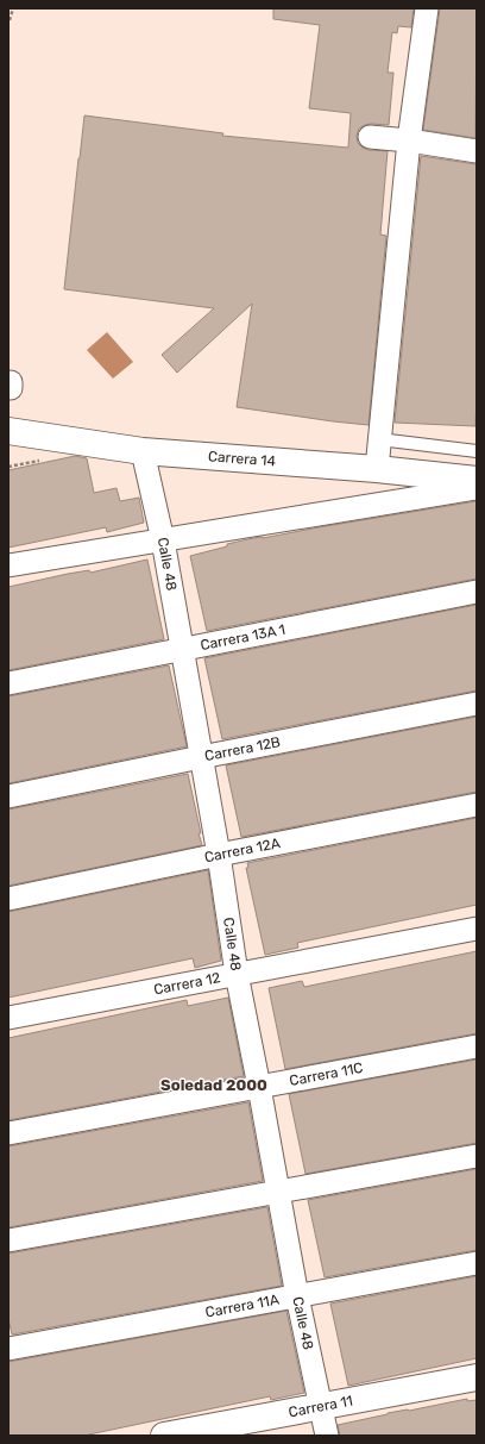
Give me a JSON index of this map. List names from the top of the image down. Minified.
{"streets":{"main road":["Carrera 14","Carrera 11"],"street":["Calle 48","Carrera 13A 1","Carrera 12B","Carrera 12A","Carrera 12","Carrera 11C","Carrera 11A"]},"crossings":[["Carrera 14","Calle 48"],["Calle 48","Carrera 13A 1"],["Calle 48","Carrera 12B"],["Calle 48","Carrera 12A"],["Calle 48","Carrera 12"],["Calle 48","Carrera 11C"],["Calle 48","Carrera 11A"],["Calle 48","Carrera 11"]],"districts":["Soledad 2000"]}
